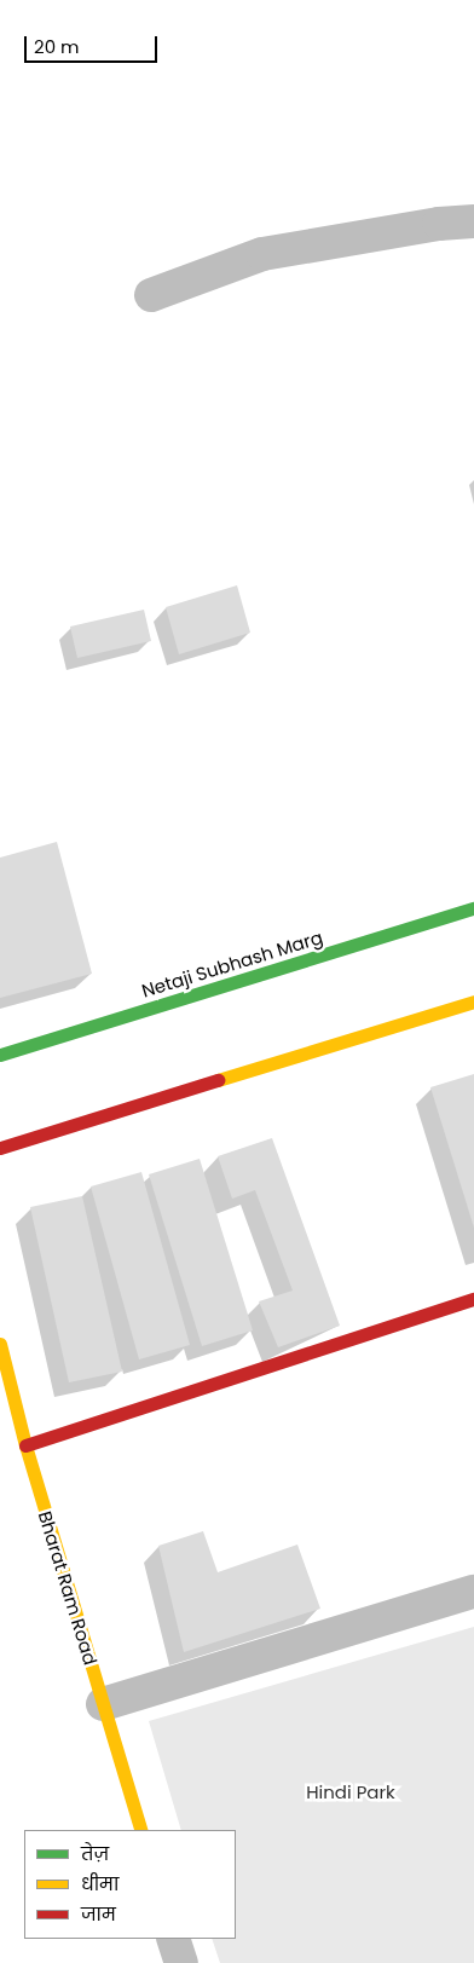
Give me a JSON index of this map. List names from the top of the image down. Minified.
{"streets":{"main road":["Netaji Subhash Marg","Bharat Ram Road"]},"parks":["Hindi Park"],"legend":["तेज़","धीमा","जाम"],"scale_bar":"20 m"}
